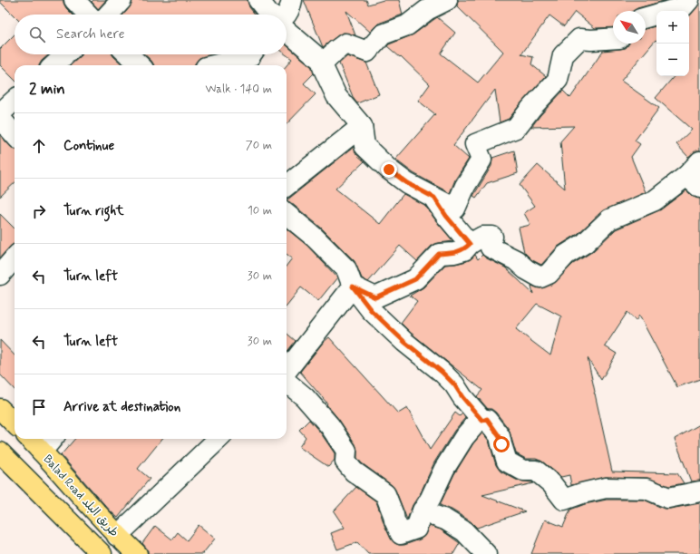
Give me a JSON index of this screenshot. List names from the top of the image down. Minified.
{"streets":{"highway":["Balad Road طريق البلد"]},"north":"top left","page":{"map_buttons":["+","−"],"search":"Search here","heading":["2 min","Walk · 140 m"],"list":[["Continue","70 m"],["Turn right","10 m"],["Turn left","30 m"],["Turn left","30 m"],"Arrive at destination"]}}
